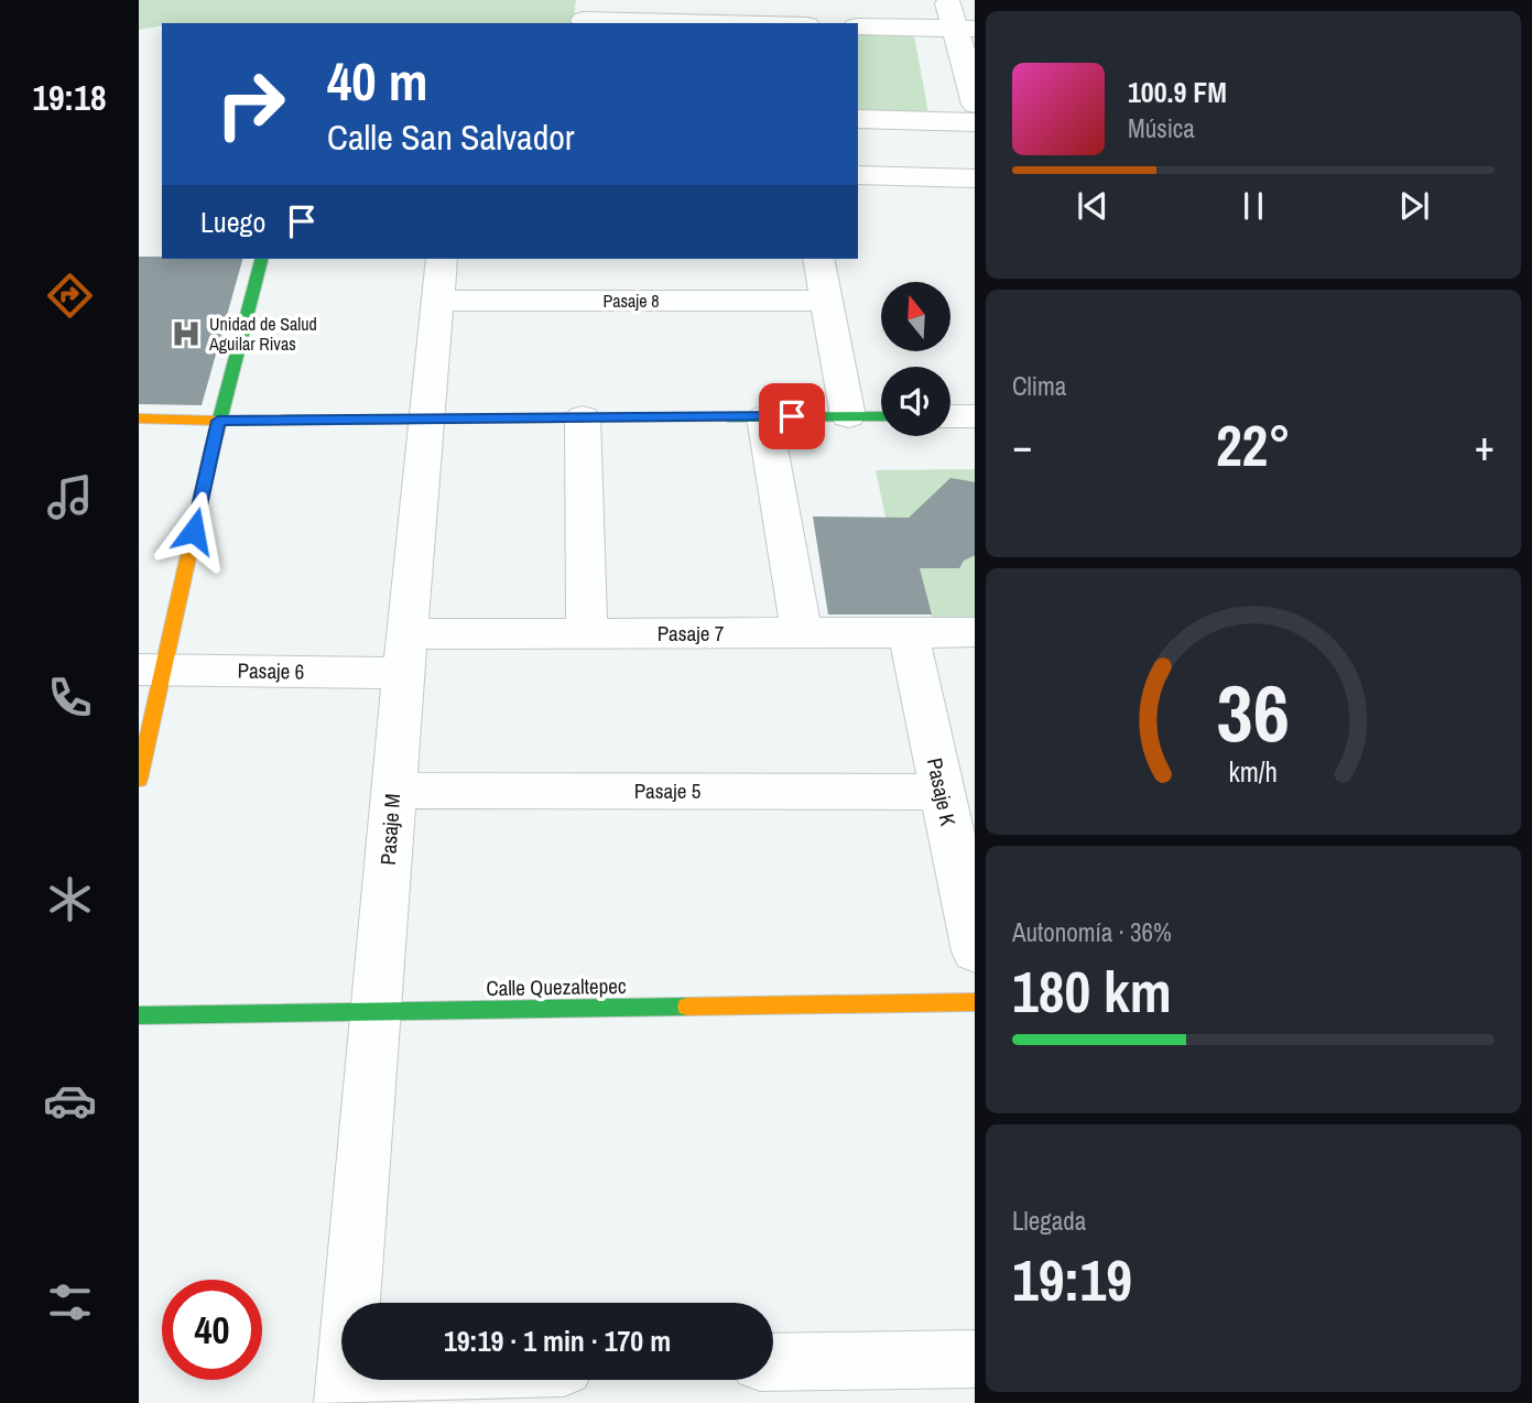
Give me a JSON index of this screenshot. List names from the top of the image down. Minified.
{"streets":{"street":["Pasaje 8","Pasaje 7","Pasaje 6","Pasaje 5","Pasaje K","Pasaje M","Calle Quezaltepec"]},"crossings":[["Pasaje 8","Pasaje M"],["Pasaje 7","Pasaje 6"],["Pasaje 7","Pasaje K"],["Pasaje 7","Pasaje M"],["Pasaje 6","Pasaje M"],["Pasaje 5","Pasaje K"],["Pasaje 5","Pasaje M"],["Pasaje M","Calle Quezaltepec"]],"places":{"hospital":["Unidad de Salud Aguilar Rivas"]},"north":"top","page":{"tabs":"19:18","turn":["40 m","Calle San Salvador"],"song":["100.9 FM","Música"],"then":"Luego","tile":["Clima",["Autonomía · 36%","180 km"],["Llegada","19:19"]],"heat":["−","22°","+"],"limit":"40","trip":"19:19 · 1 min · 170 m","gauge":["36","km/h"]}}
